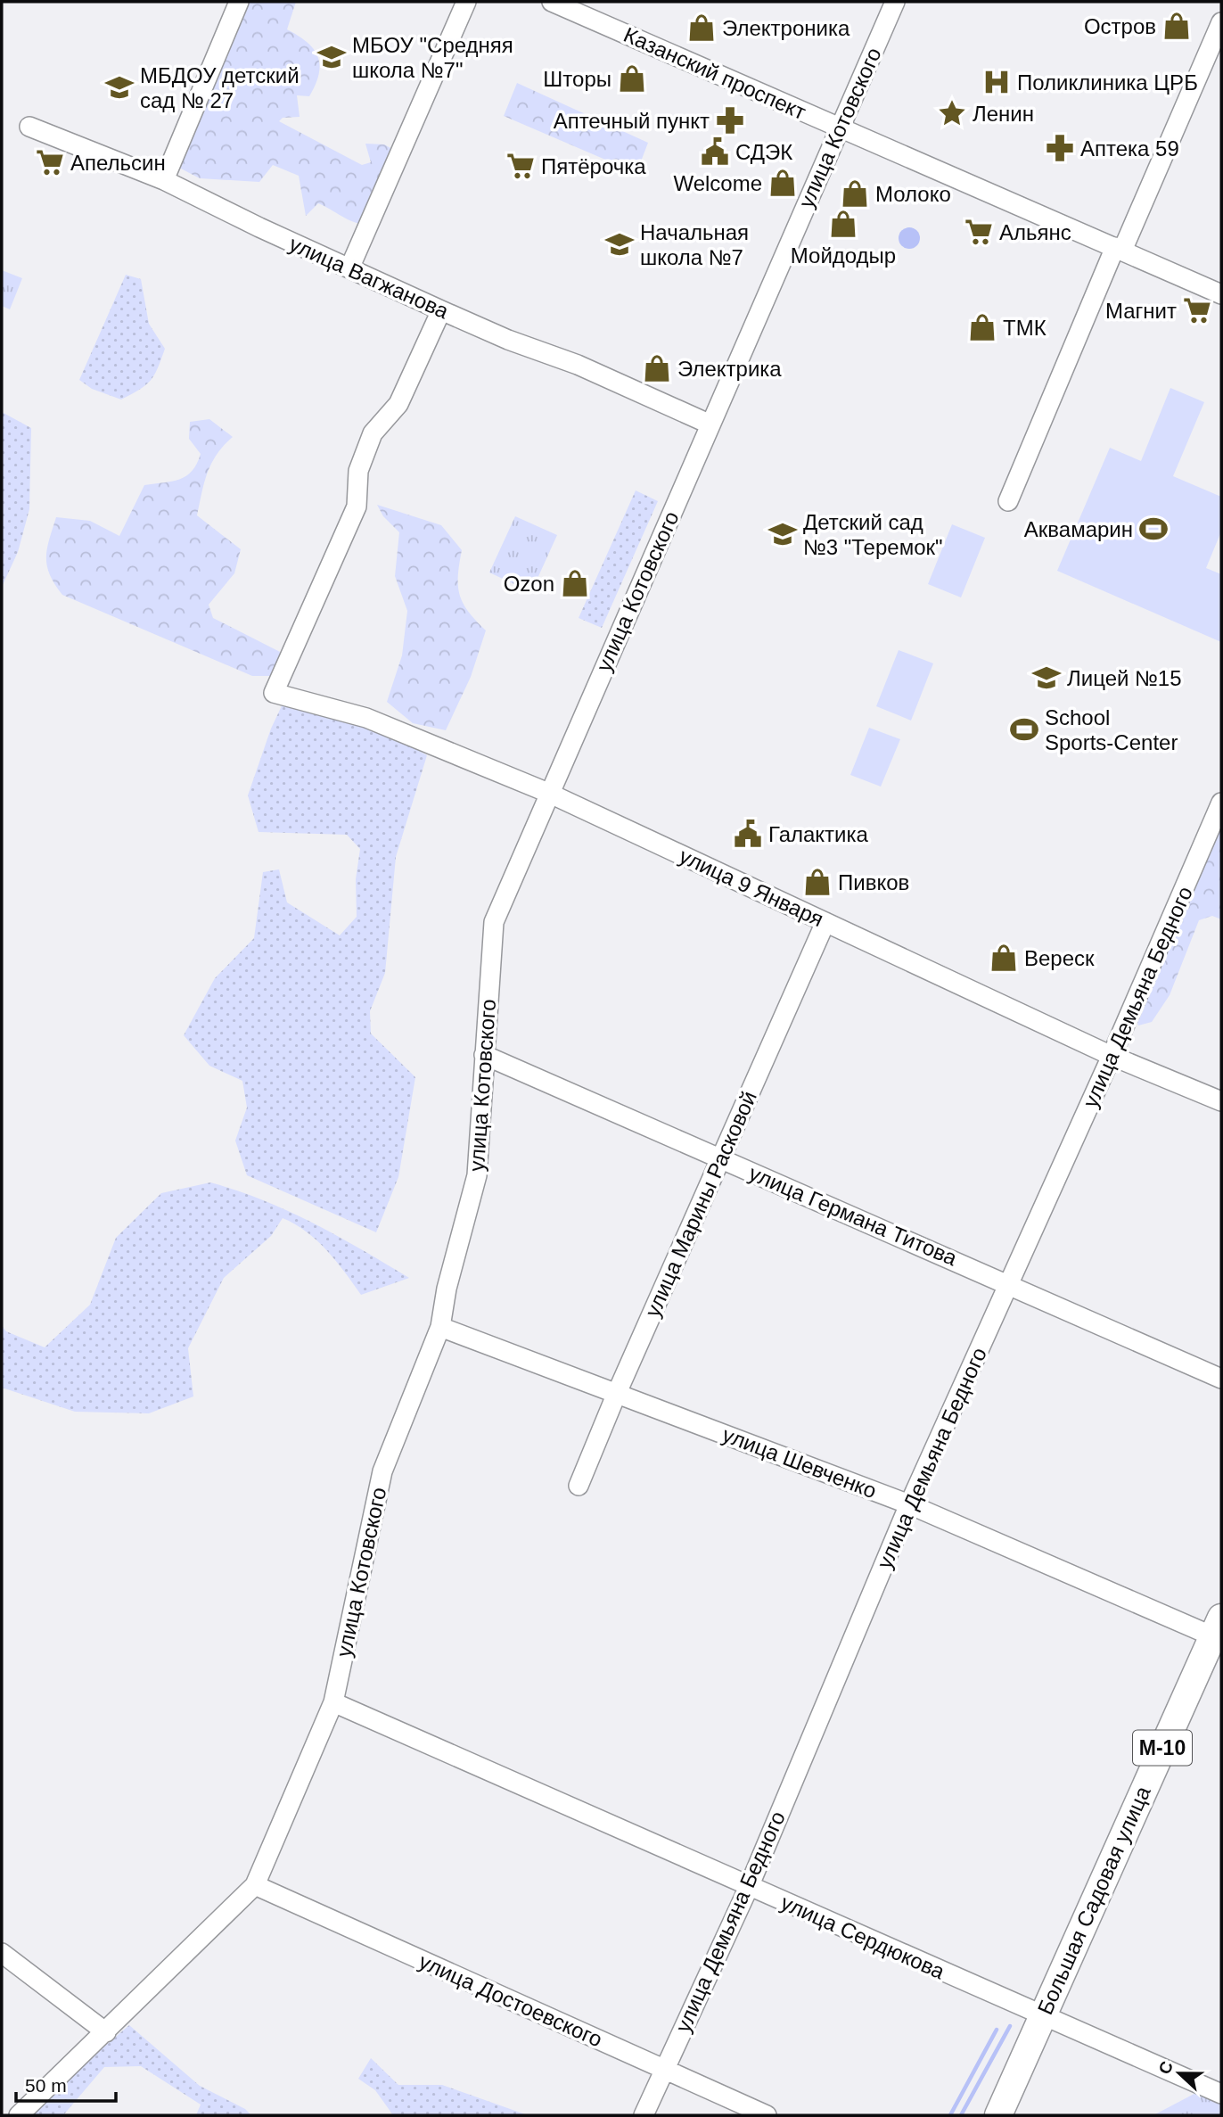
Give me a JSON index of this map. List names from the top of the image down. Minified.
{"streets":{"highway":["М-10","Большая Садовая улица"],"street":["Казанский проспект","улица Котовского","улица Вагжанова","улица 9 Января","улица Демьяна Бедного","улица Марины Расковой","улица Германа Титова","улица Шевченко","улица Сердюкова","улица Достоевского"]},"crossings":[["Казанский проспект","улица Котовского"],["улица Котовского","улица Вагжанова"],["улица Котовского","улица 9 Января"],["улица Котовского","улица Германа Титова"],["улица Котовского","улица Шевченко"],["улица Котовского","улица Сердюкова"],["улица Котовского","улица Достоевского"],["улица Вагжанова","улица 9 Января"],["улица 9 Января","улица Демьяна Бедного"],["улица 9 Января","улица Марины Расковой"],["улица Демьяна Бедного","улица Германа Титова"],["улица Демьяна Бедного","улица Шевченко"],["улица Демьяна Бедного","улица Сердюкова"],["улица Демьяна Бедного","улица Достоевского"],["улица Марины Расковой","улица Германа Титова"],["улица Марины Расковой","улица Шевченко"],["улица Шевченко","Большая Садовая улица"],["Большая Садовая улица","улица Сердюкова"]],"places":{"shop":["Остров","Электроника","Шторы","Welcome","Молоко","Мойдодыр","ТМК","Электрика","Ozon","Пивков","Вереск"],"school or university":["МБОУ \"Средняя школа №7\"","МБДОУ детский сад № 27","Начальная школа №7","Детский сад №3 \"Теремок\"","Лицей №15"],"hospital":["Поликлиника ЦРБ"],"place":["Ленин"],"pharmacy":["Аптечный пункт","Аптека 59"],"public building":["СДЭК","Галактика"],"supermarket":["Апельсин","Пятёрочка","Альянс","Магнит"],"sports":["Аквамарин","School Sports-Center"]},"scale_bar":"50 m","north":"left"}
